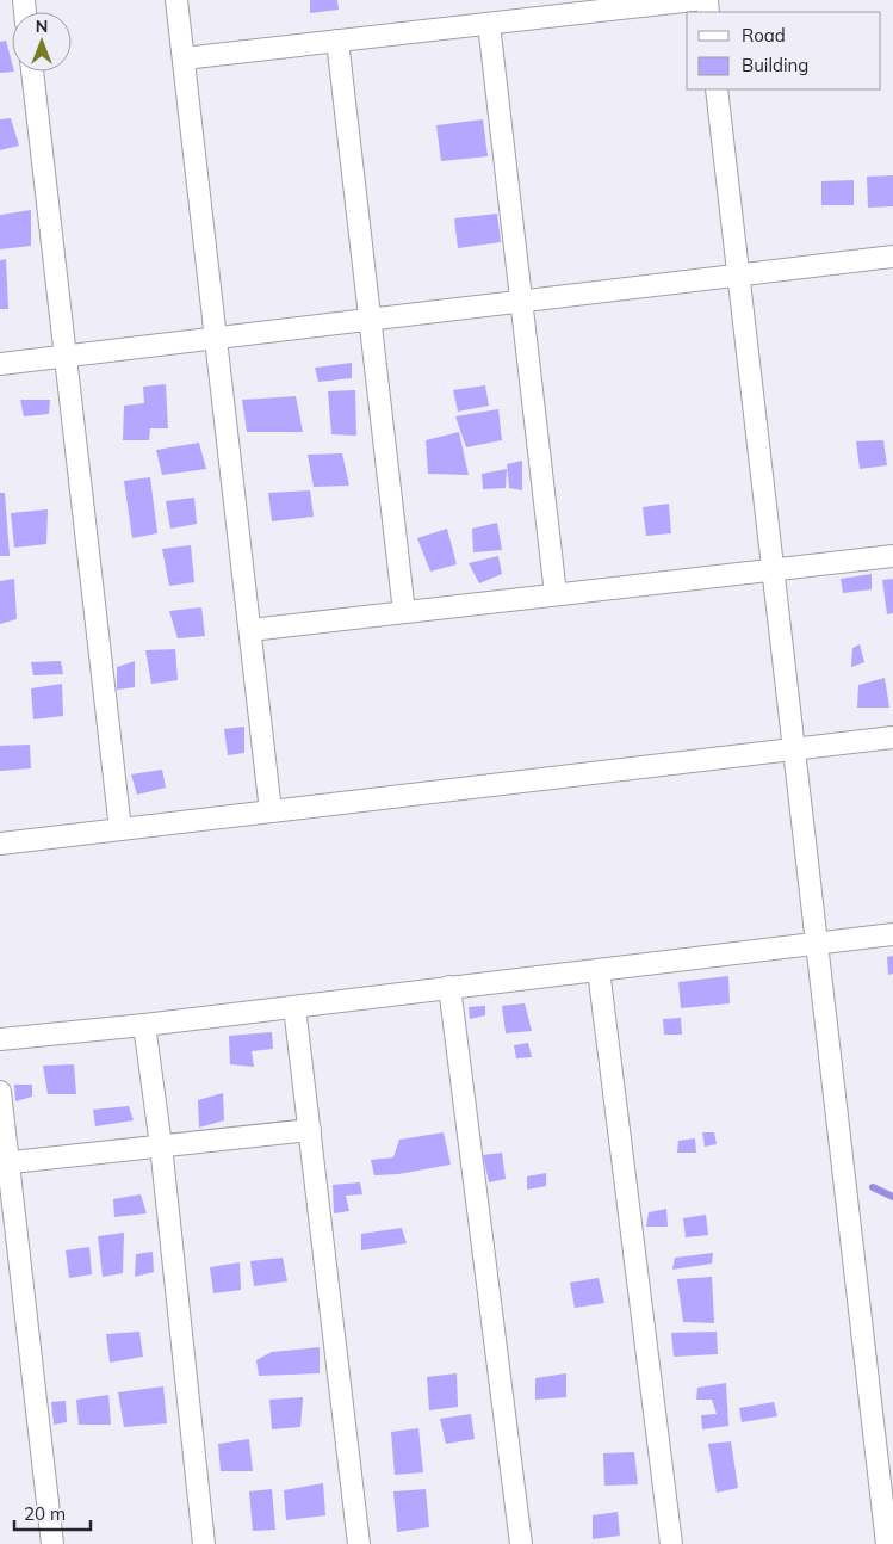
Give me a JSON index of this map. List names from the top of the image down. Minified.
{"legend":["Road","Building"],"scale_bar":"20 m","north":"top"}
